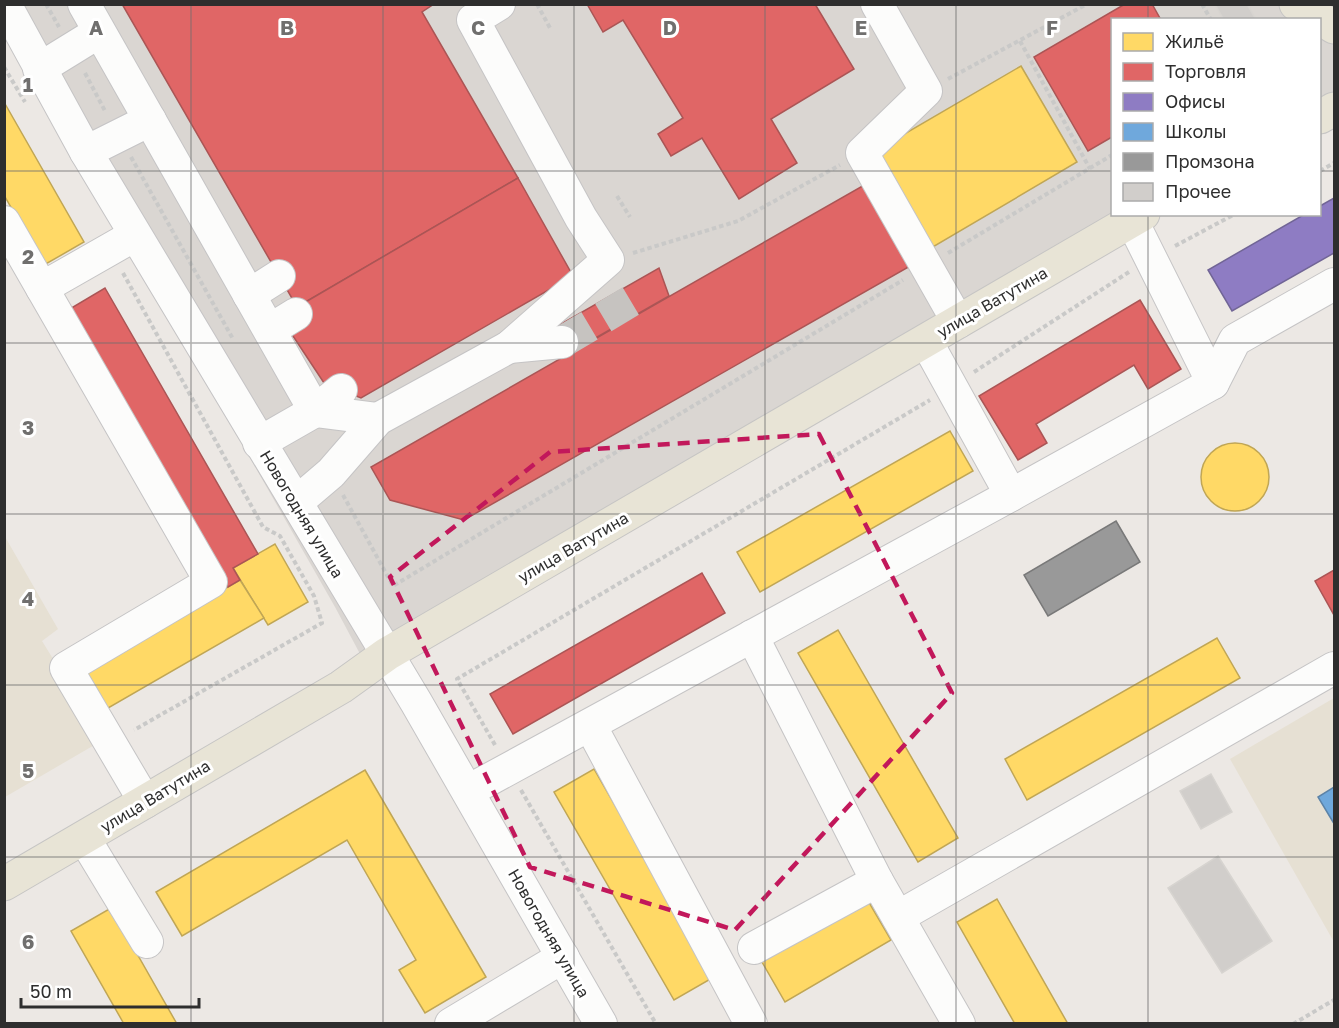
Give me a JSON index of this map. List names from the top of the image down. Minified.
{"streets":{"main road":["улица Ватутина"],"street":["Новогодняя улица"]},"crossings":[["улица Ватутина","Новогодняя улица"]],"legend":["Жильё","Торговля","Офисы","Школы","Промзона","Прочее"],"scale_bar":"50 m","grid":{"columns":["A","B","C","D","E","F"],"rows":["1","2","3","4","5","6"]}}
